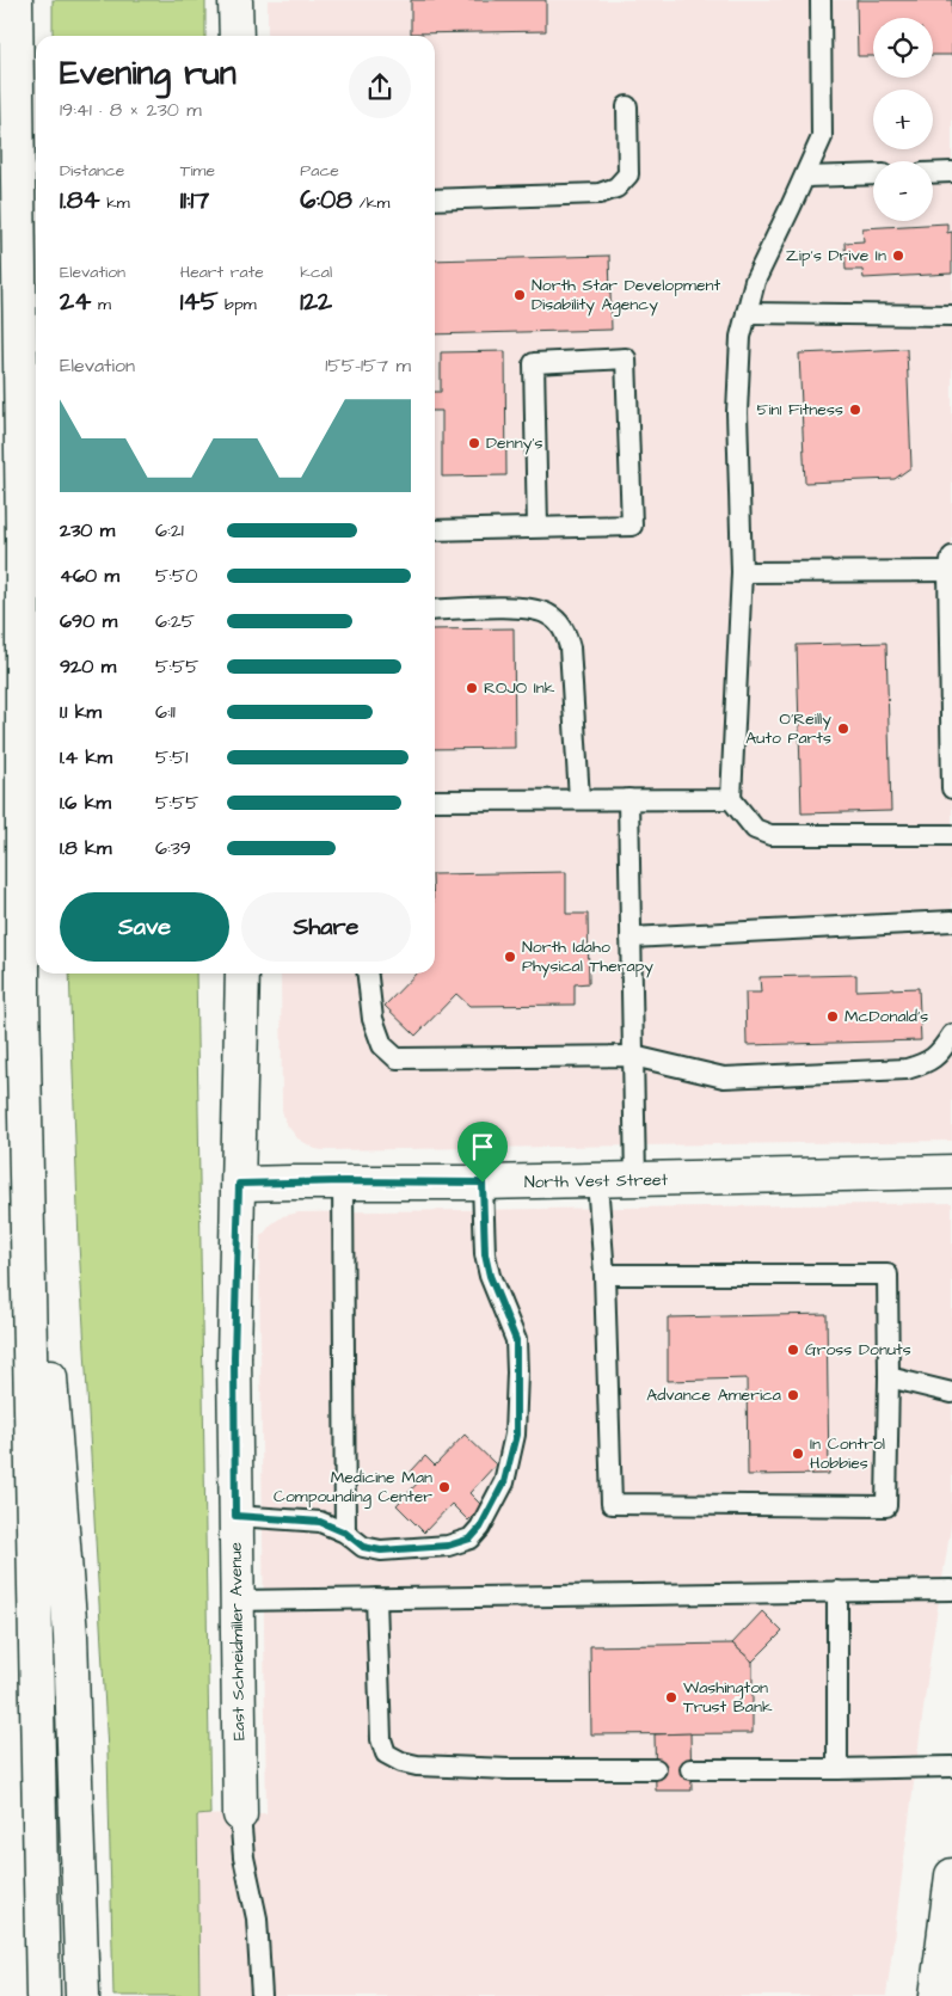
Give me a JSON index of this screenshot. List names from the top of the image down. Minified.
{"streets":{"main road":["North Vest Street","East Schneidmiller Avenue"]},"crossings":[["North Vest Street","East Schneidmiller Avenue"]],"places":["Zip's Drive In","North Star Development Disability Agency","5in1 Fitness","Denny's","ROJO Ink","O'Reilly Auto Parts","North Idaho Physical Therapy","McDonald's","Gross Donuts","Advance America","In Control Hobbies","Medicine Man Compounding Center","Washington Trust Bank"],"page":{"map_buttons":["+","−"],"heading":["Evening run","19:41 · 8 × 230 m"],"stats":[["Distance","1.84 km"],["Time","11:17"],["Pace","6:08 /km"],["Elevation","24 m"],["Heart rate","145 bpm"],["kcal","122"]],"chart":["Elevation","155–157 m"],"list":[{"name":"230 m","note":"6:21"},{"name":"460 m","note":"5:50"},{"name":"690 m","note":"6:25"},{"name":"920 m","note":"5:55"},{"name":"1.1 km","note":"6:11"},{"name":"1.4 km","note":"5:51"},{"name":"1.6 km","note":"5:55"},{"name":"1.8 km","note":"6:39"}],"buttons":["Save","Share"]}}
